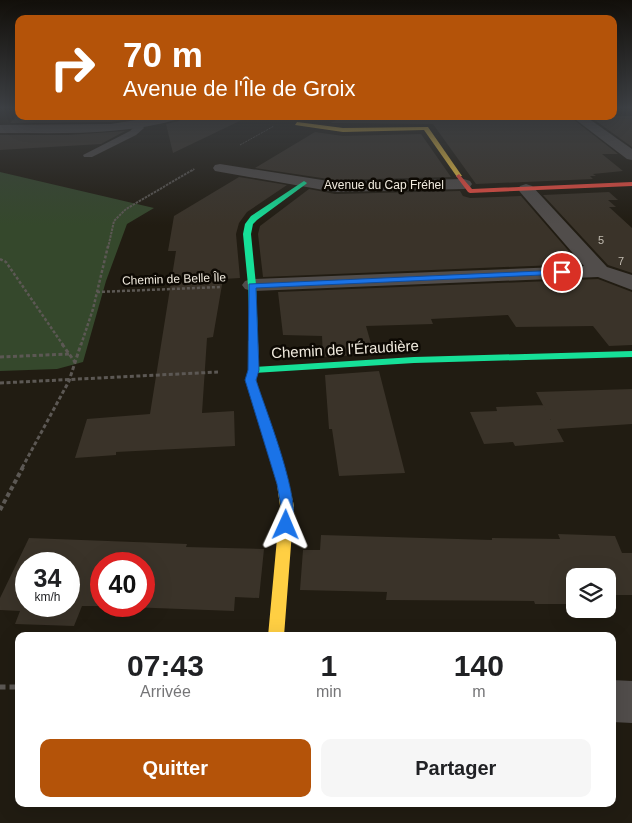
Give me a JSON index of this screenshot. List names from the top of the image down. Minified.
{"streets":{"street":["Avenue du Cap Fréhel","Chemin de l'Éraudière"],"path":["Chemin de Belle Île"]},"crossings":[["Avenue du Cap Fréhel","Chemin de Belle Île"],["Avenue du Cap Fréhel","Chemin de l'Éraudière"],["Chemin de Belle Île","Chemin de l'Éraudière"]],"house_numbers":["5","7"],"page":{"turn":["70 m","Avenue de l'Île de Groix"],"speed":"34 km/h","limit":"40","eta":["07:43","Arrivée","1","min","140","m"],"buttons":["Quitter","Partager"]}}
